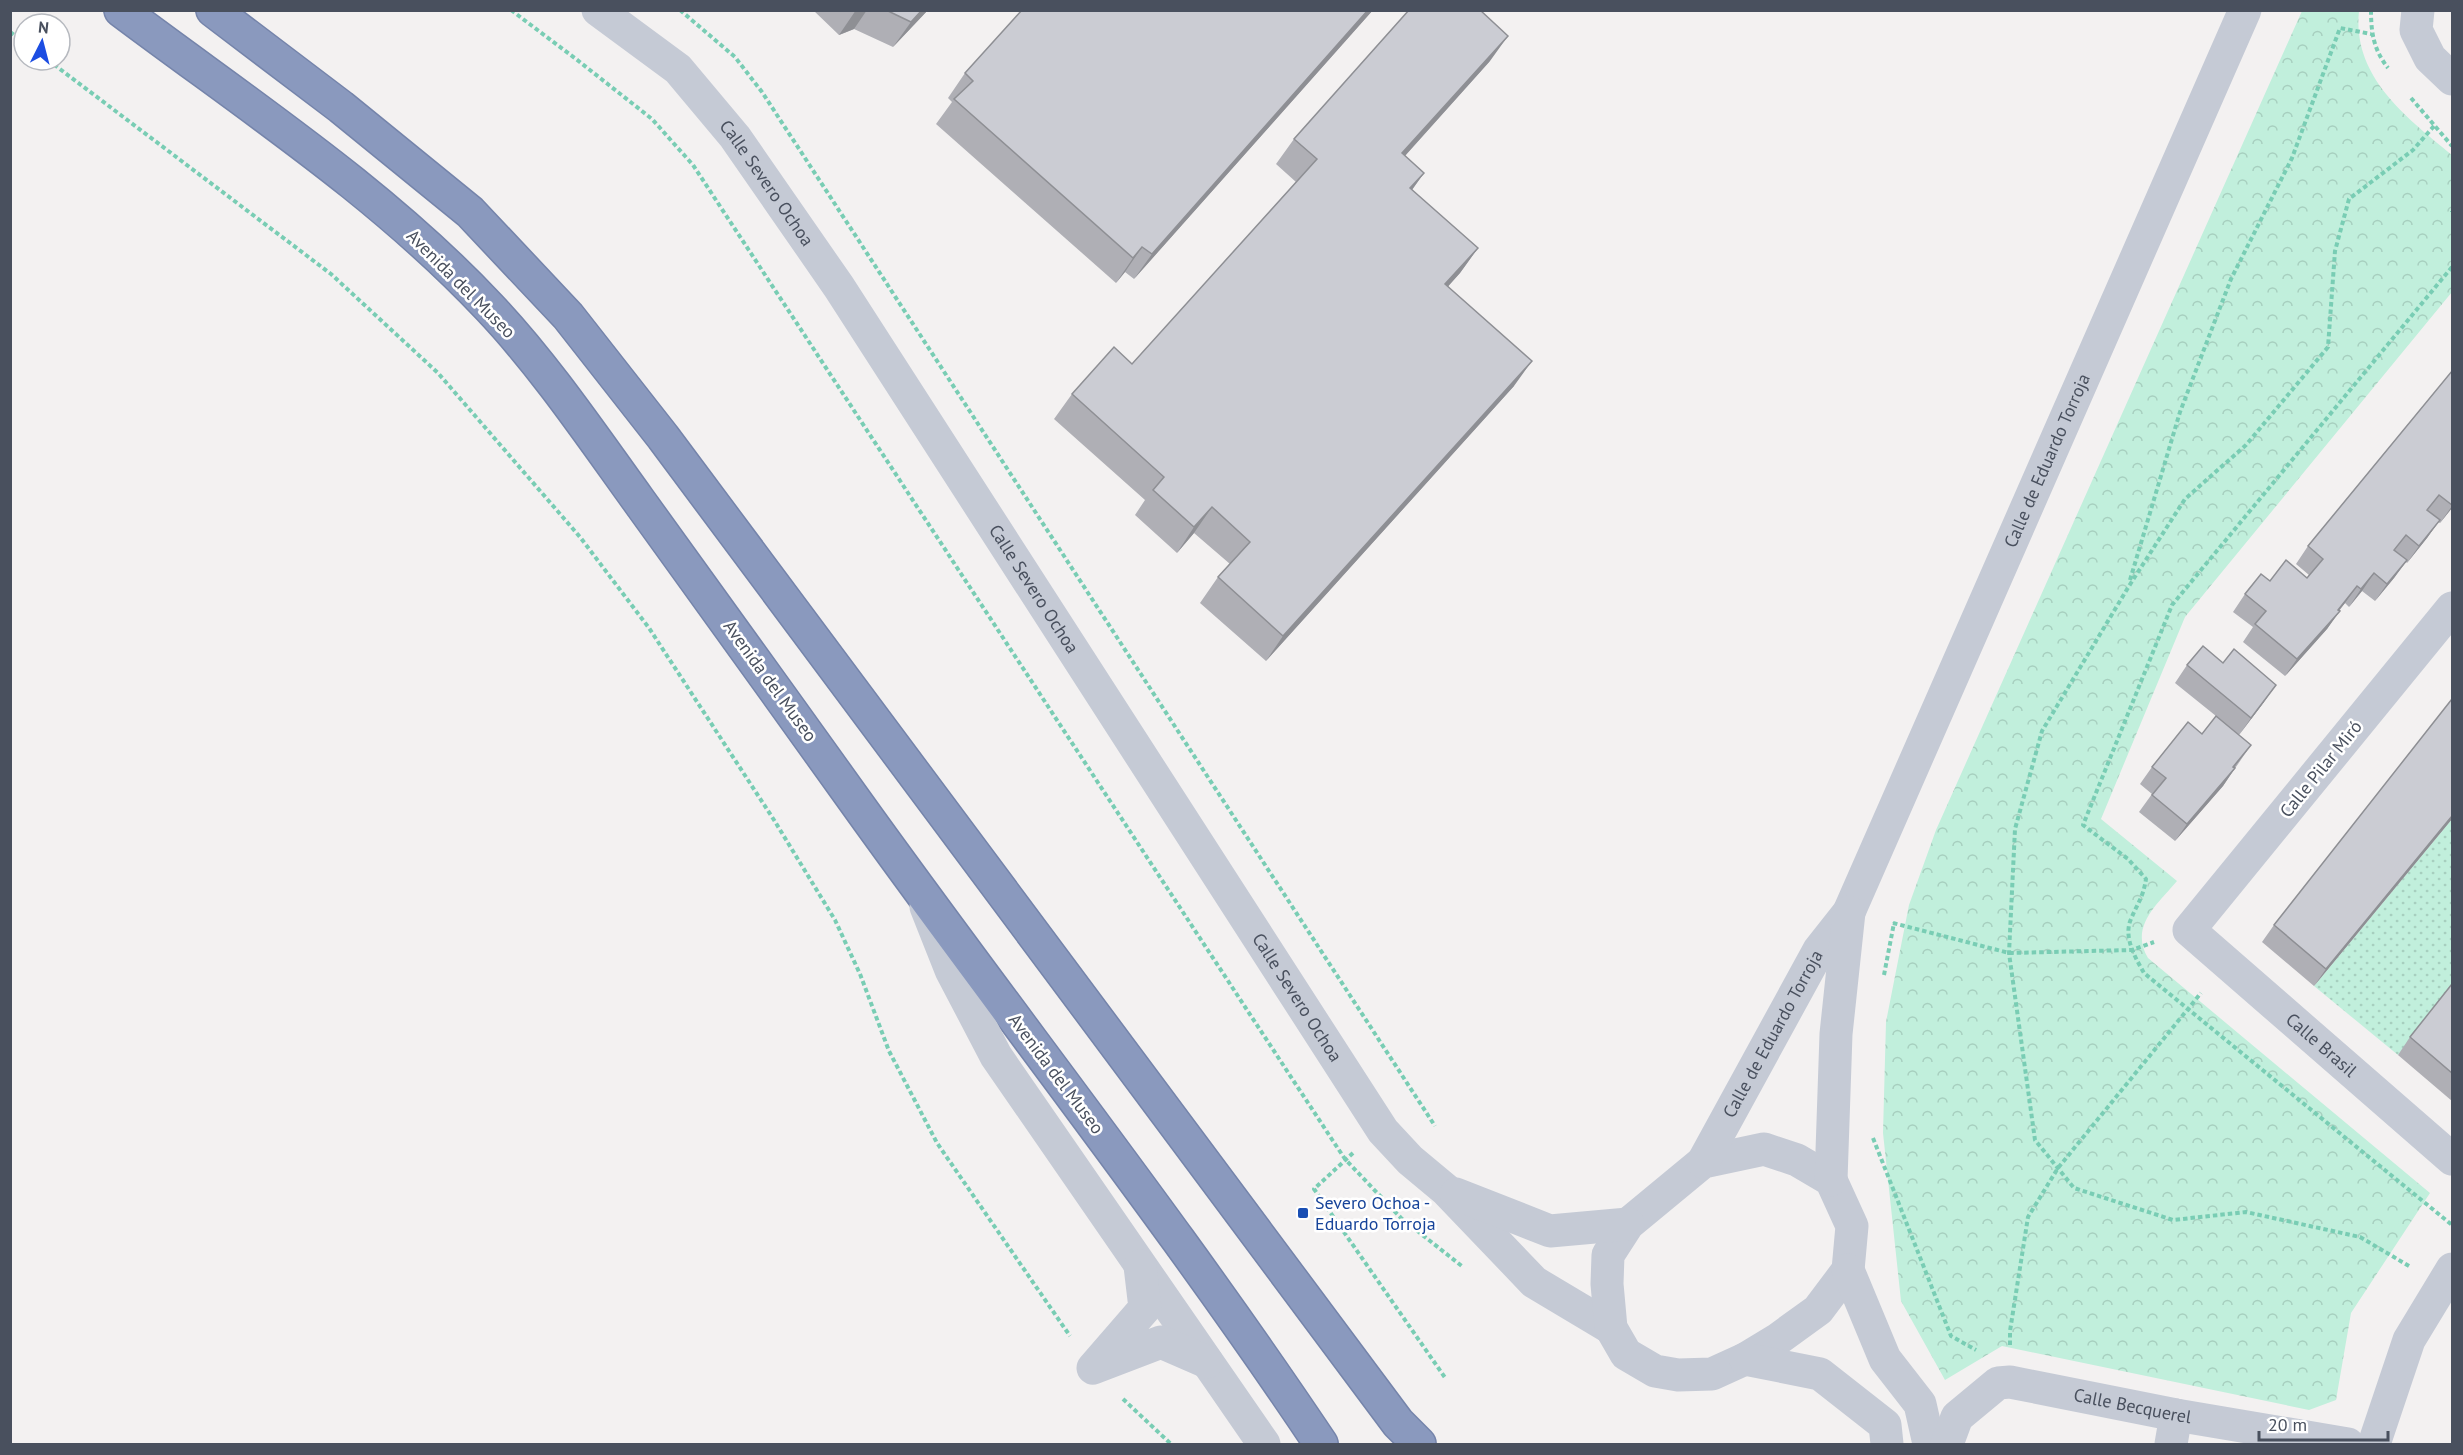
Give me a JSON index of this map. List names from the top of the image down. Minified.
{"streets":{"highway":["Avenida del Museo"],"street":["Calle Severo Ochoa","Calle de Eduardo Torroja","Calle Pilar Miró","Calle Brasil","Calle Becquerel"]},"crossings":[["Calle Pilar Miró","Calle Brasil"]],"places":{"transit":["Severo Ochoa - Eduardo Torroja"]},"scale_bar":"20 m","north":"top"}
